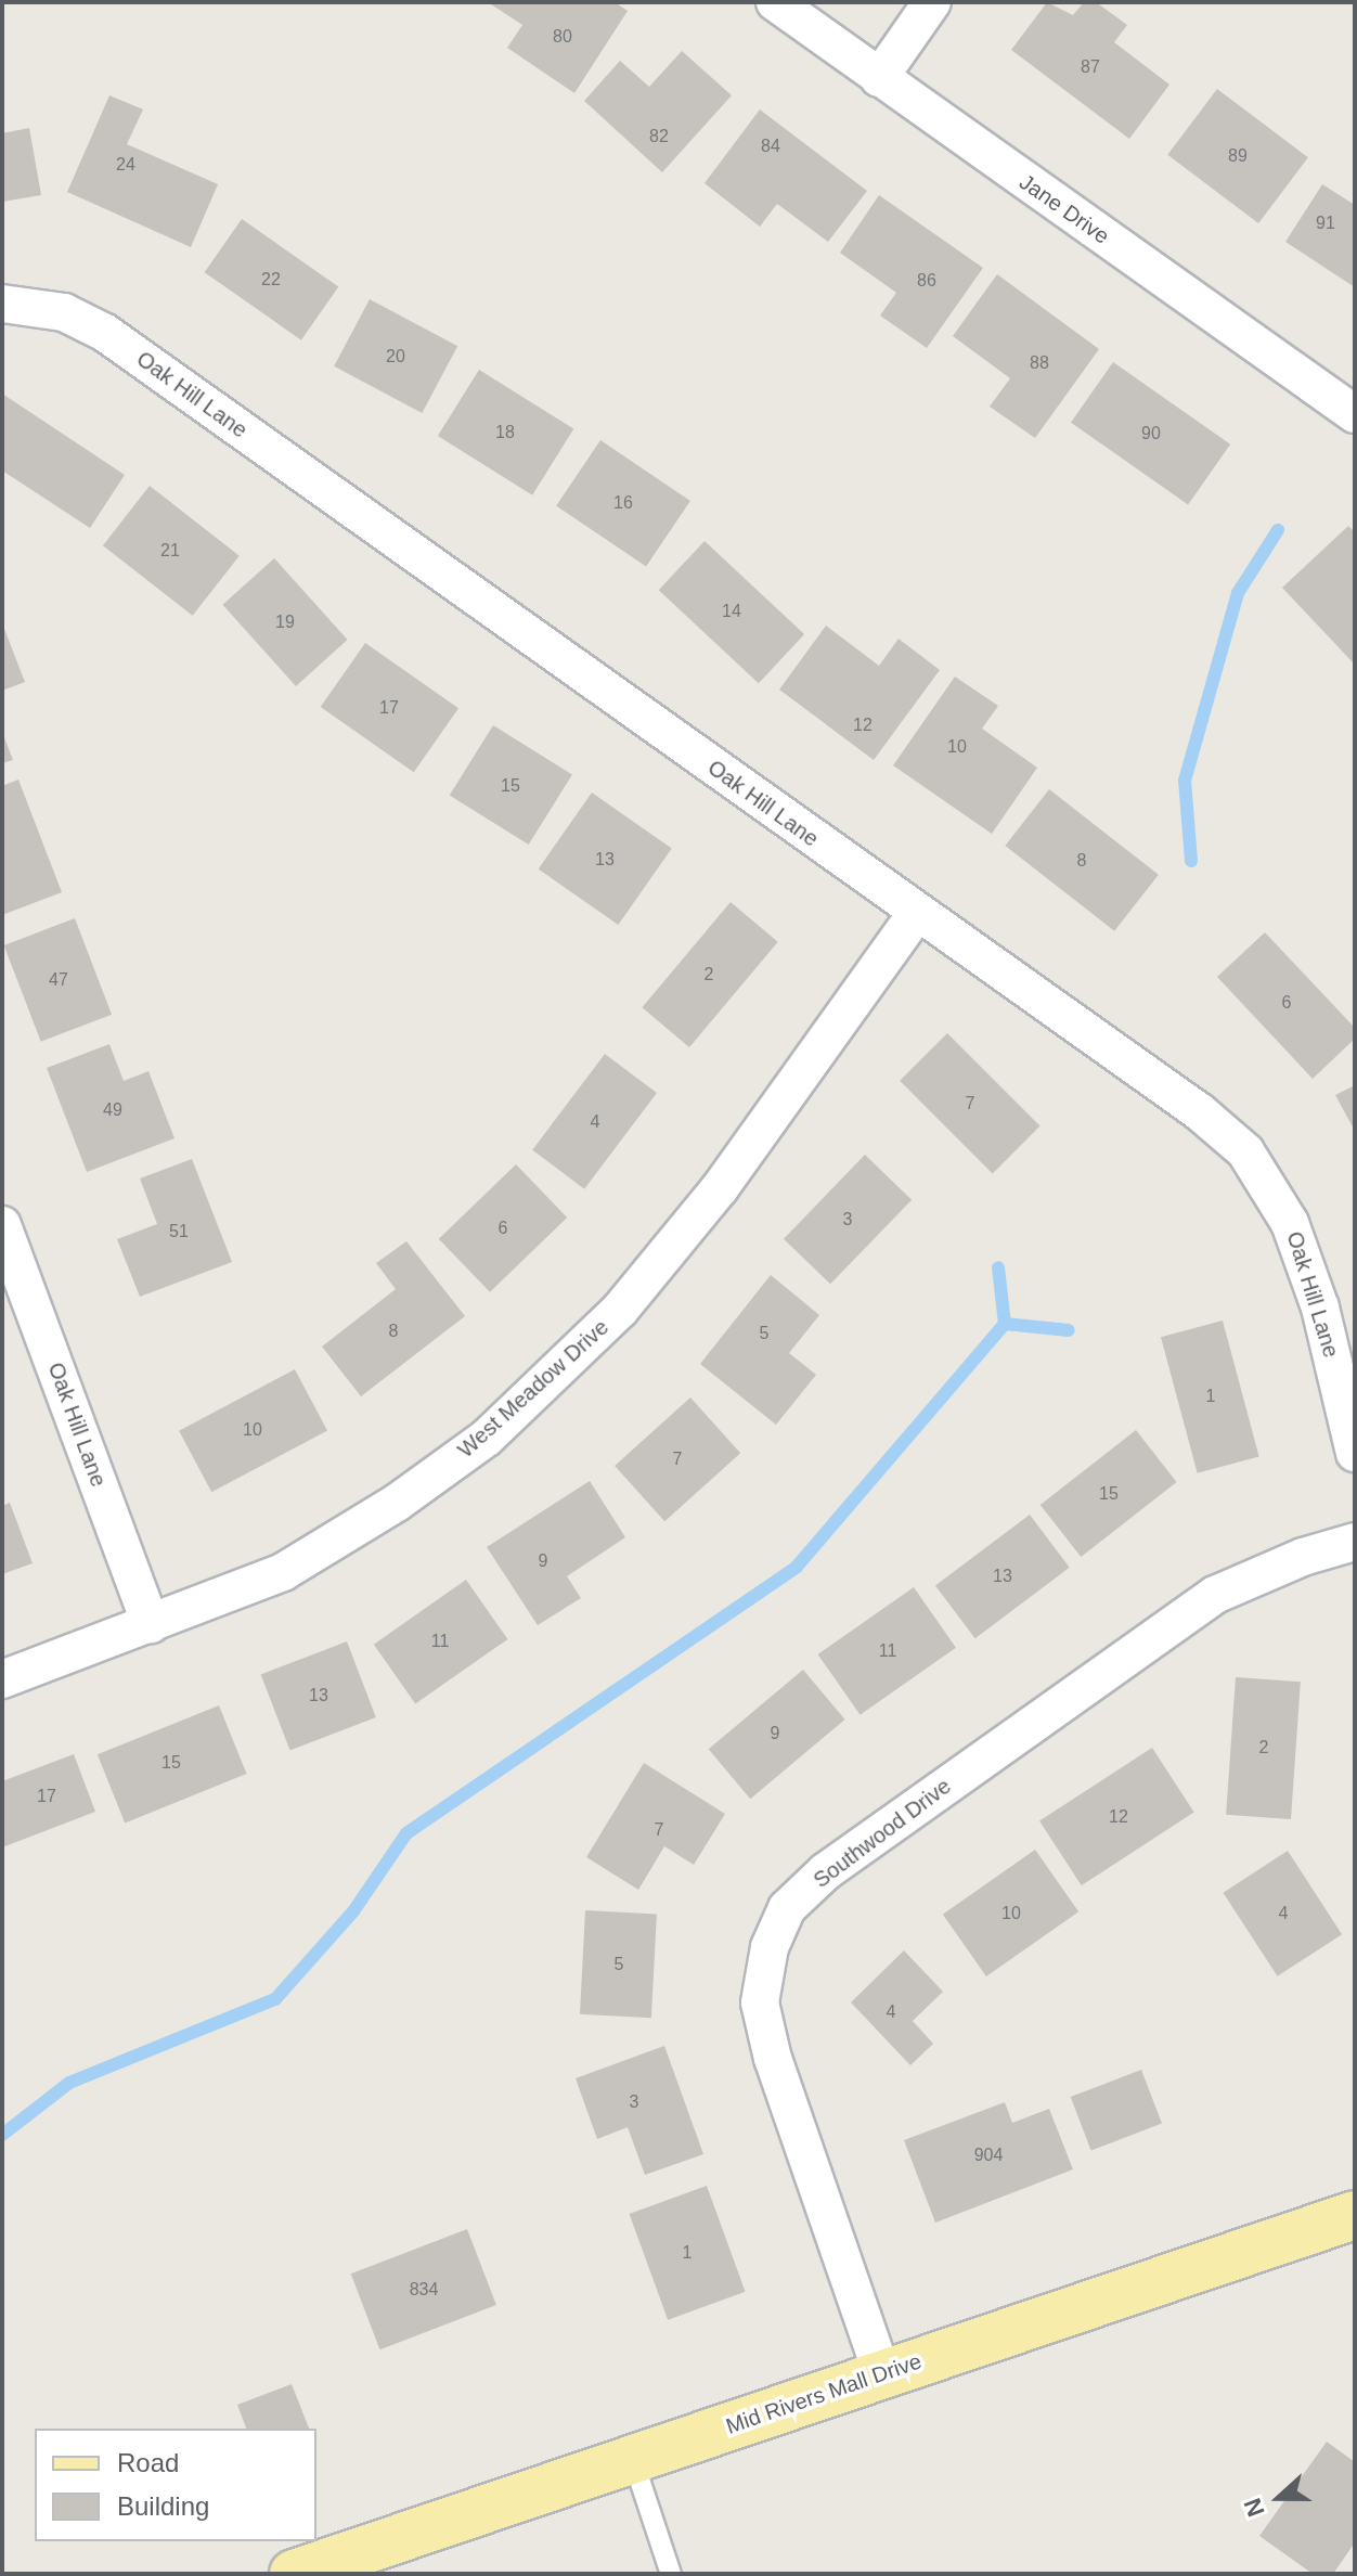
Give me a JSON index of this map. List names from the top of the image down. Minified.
{"streets":{"main road":["Mid Rivers Mall Drive"],"street":["Jane Drive","Oak Hill Lane","West Meadow Drive","Southwood Drive"]},"crossings":[["Oak Hill Lane","West Meadow Drive"],["Southwood Drive","Mid Rivers Mall Drive"]],"house_numbers":["80","87","82","84","89","24","91","22","86","20","88","18","90","16","21","14","19","17","12","10","15","13","8","2","47","6","7","49","4","3","6","51","8","5","1","10","7","15","9","13","11","11","13","9","2","15","17","12","7","10","4","5","4","3","904","1","834"],"legend":["Road","Building"],"north":"left"}
